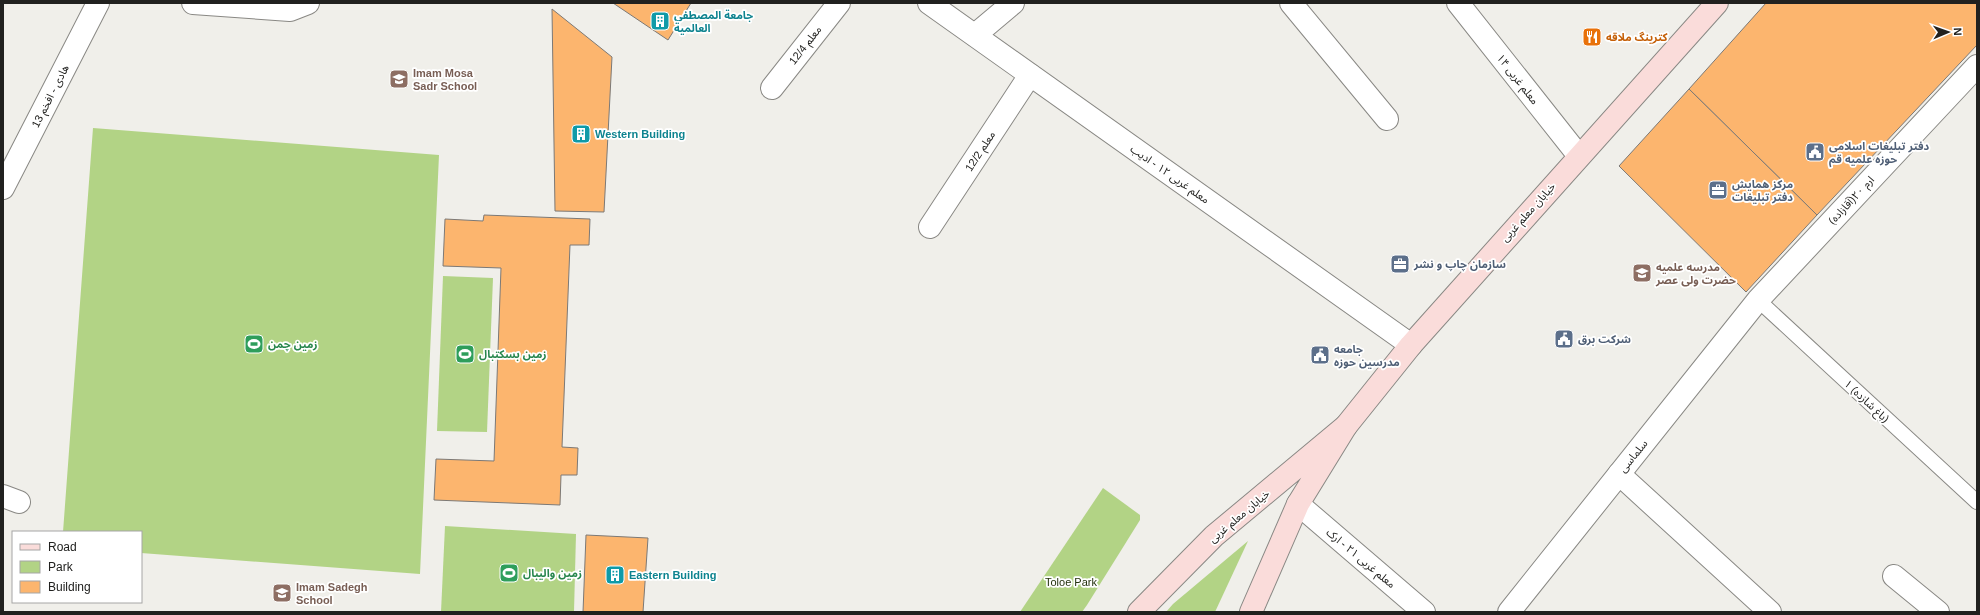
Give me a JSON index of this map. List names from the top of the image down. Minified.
{"streets":{"main road":["خیابان معلم غربی"],"street":["معلم 12/4","معلم غربی ۱۴","هادی - افخم 13","معلم 12/2","معلم غربی ۱۲ - ادیب","ارم ۲۰(آقازاده)","سلماسی","معلم غربی ۲۱ - ارک"],"lane":["۱ (باغ شازده)"]},"crossings":[["معلم غربی ۱۴","خیابان معلم غربی"],["معلم 12/2","معلم غربی ۱۲ - ادیب"],["معلم غربی ۱۲ - ادیب","خیابان معلم غربی"],["ارم ۲۰(آقازاده)","۱ (باغ شازده)"],["ارم ۲۰(آقازاده)","سلماسی"],["خیابان معلم غربی","معلم غربی ۲۱ - ارک"],["۱ (باغ شازده)","سلماسی"]],"parks":["Toloe Park"],"places":{"building":["جامعة المصطفی العالمیة","Western Building","Eastern Building"],"restaurant":["کترینگ ملاقه"],"school or university":["Imam Mosa Sadr School","مدرسه علمیه حضرت ولی عصر","Imam Sadegh School"],"public building":["دفتر تبلیغات اسلامی حوزه علمیه قم","شرکت برق","جامعه مدرسین حوزه"],"office":["مرکز همایش دفتر تبلیغات","سازمان چاپ و نشر"],"sports":["زمین چمن","زمین بسکتبال","زمین والیبال"]},"legend":["Road","Park","Building"],"north":"right"}
